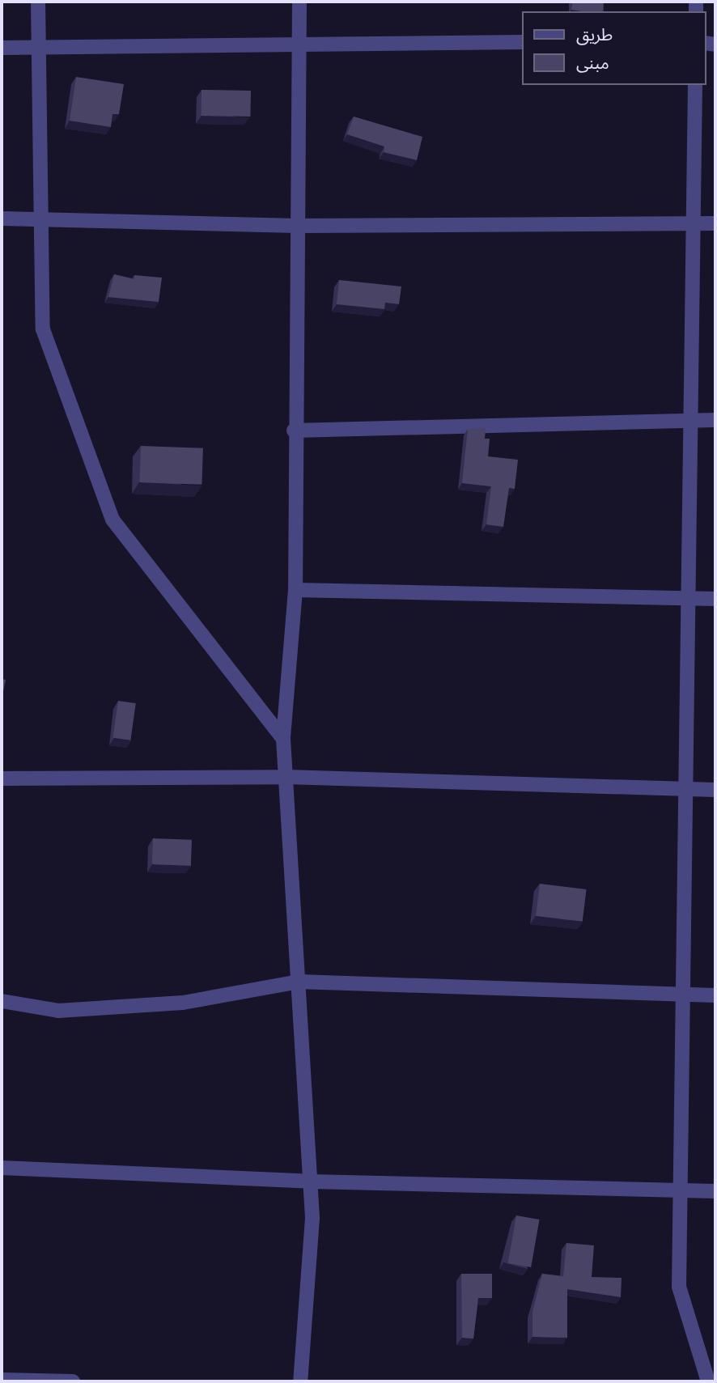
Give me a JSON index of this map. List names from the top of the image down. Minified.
{"legend":["طريق","مبنى"]}
